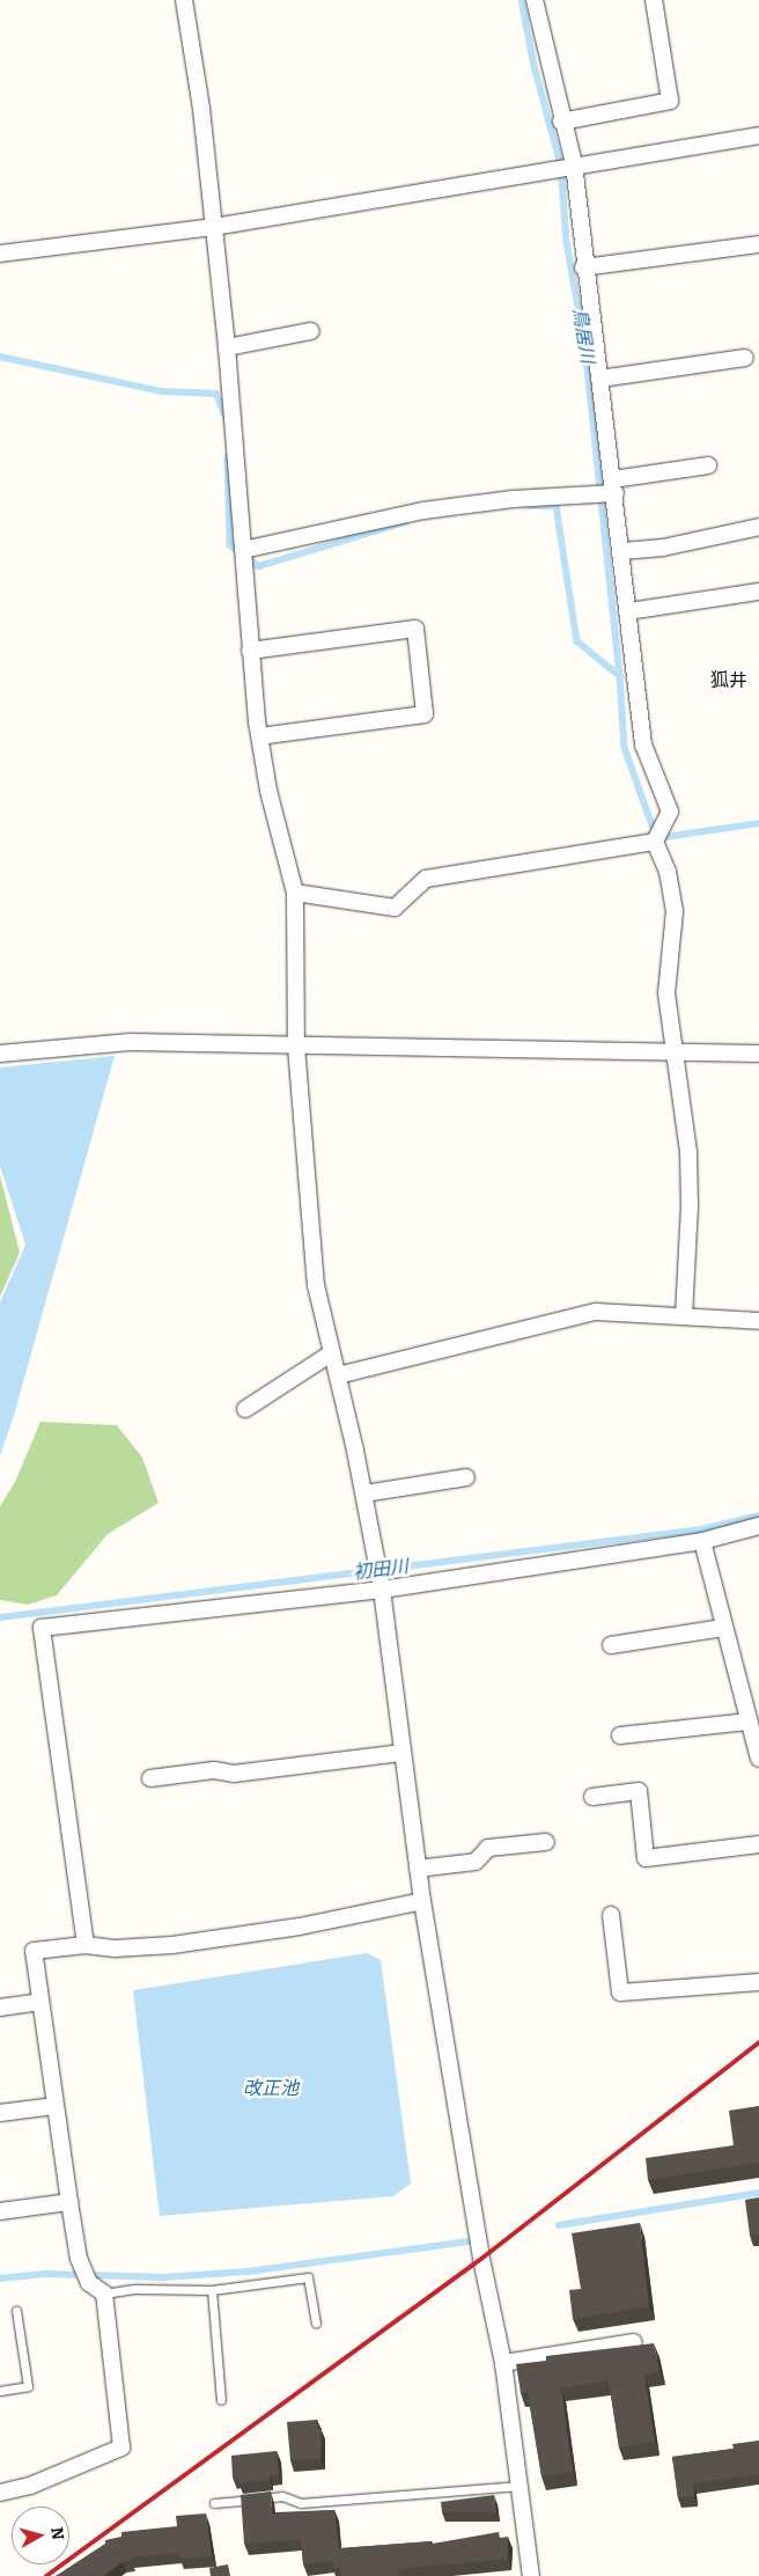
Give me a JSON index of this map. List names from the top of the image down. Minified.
{"districts":["狐井"],"water":["鳥居川","初田川","改正池"],"north":"right"}
